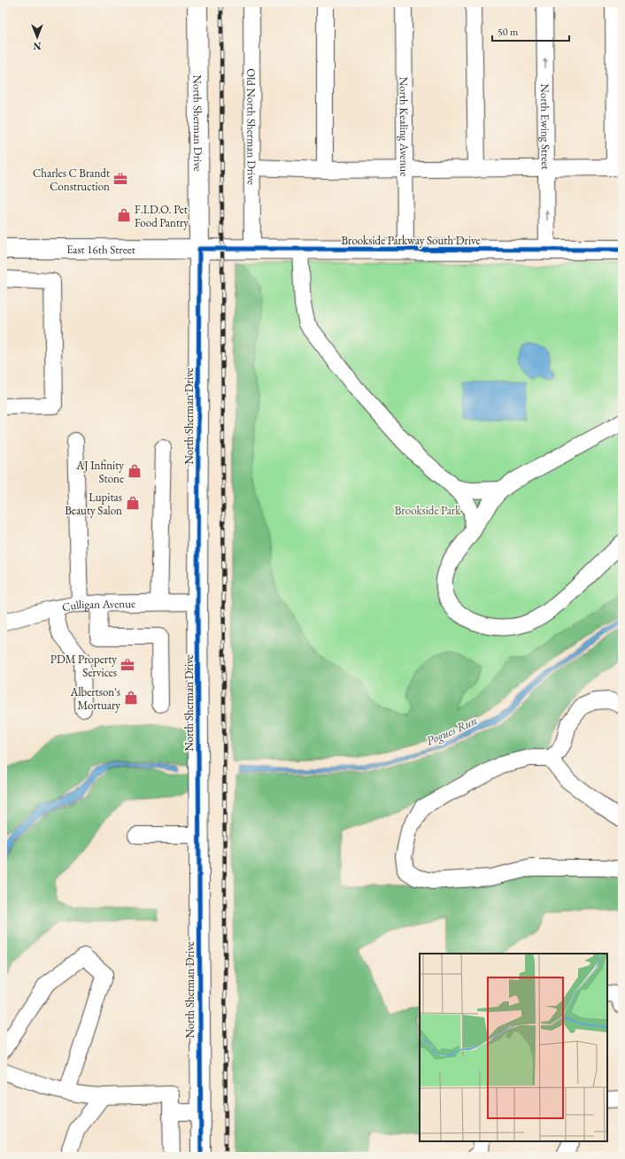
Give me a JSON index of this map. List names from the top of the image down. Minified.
{"streets":{"main road":["North Sherman Drive","Brookside Parkway South Drive","East 16th Street"],"street":["Old North Sherman Drive","North Kealing Avenue","North Ewing Street","Culligan Avenue"]},"crossings":[["North Sherman Drive","Brookside Parkway South Drive"],["North Sherman Drive","East 16th Street"],["North Sherman Drive","Culligan Avenue"],["Old North Sherman Drive","Brookside Parkway South Drive"],["North Kealing Avenue","Brookside Parkway South Drive"],["North Ewing Street","Brookside Parkway South Drive"],["Brookside Parkway South Drive","East 16th Street"]],"water":["Pogues Run"],"parks":["Brookside Park"],"places":{"office":["Charles C Brandt Construction","PDM Property Services"],"shop":["F.I.D.O. Pet Food Pantry","AJ Infinity Stone","Lupitas Beauty Salon","Albertson's Mortuary"]},"scale_bar":"50 m","north":"bottom"}
